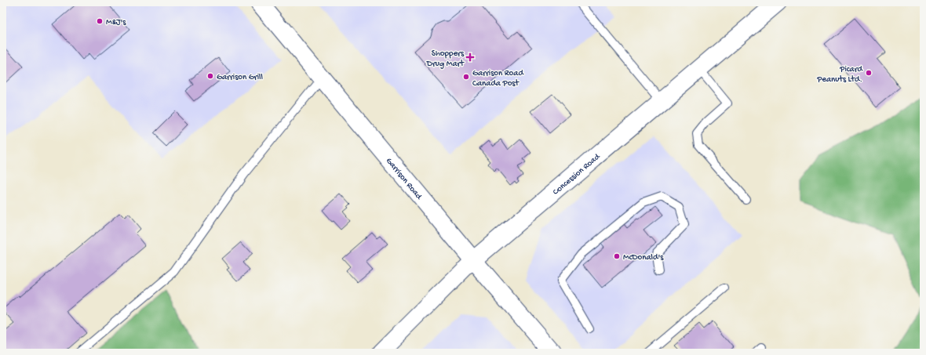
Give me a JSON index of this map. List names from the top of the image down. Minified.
{"streets":{"main road":["Concession Road","Garrison Road"]},"crossings":[["Concession Road","Garrison Road"]],"places":{"other":["M&J's","Picard Peanuts Ltd.","Garrison Grill","Garrison Road Canada Post","McDonald's"],"health":["Shoppers Drug Mart"]}}
